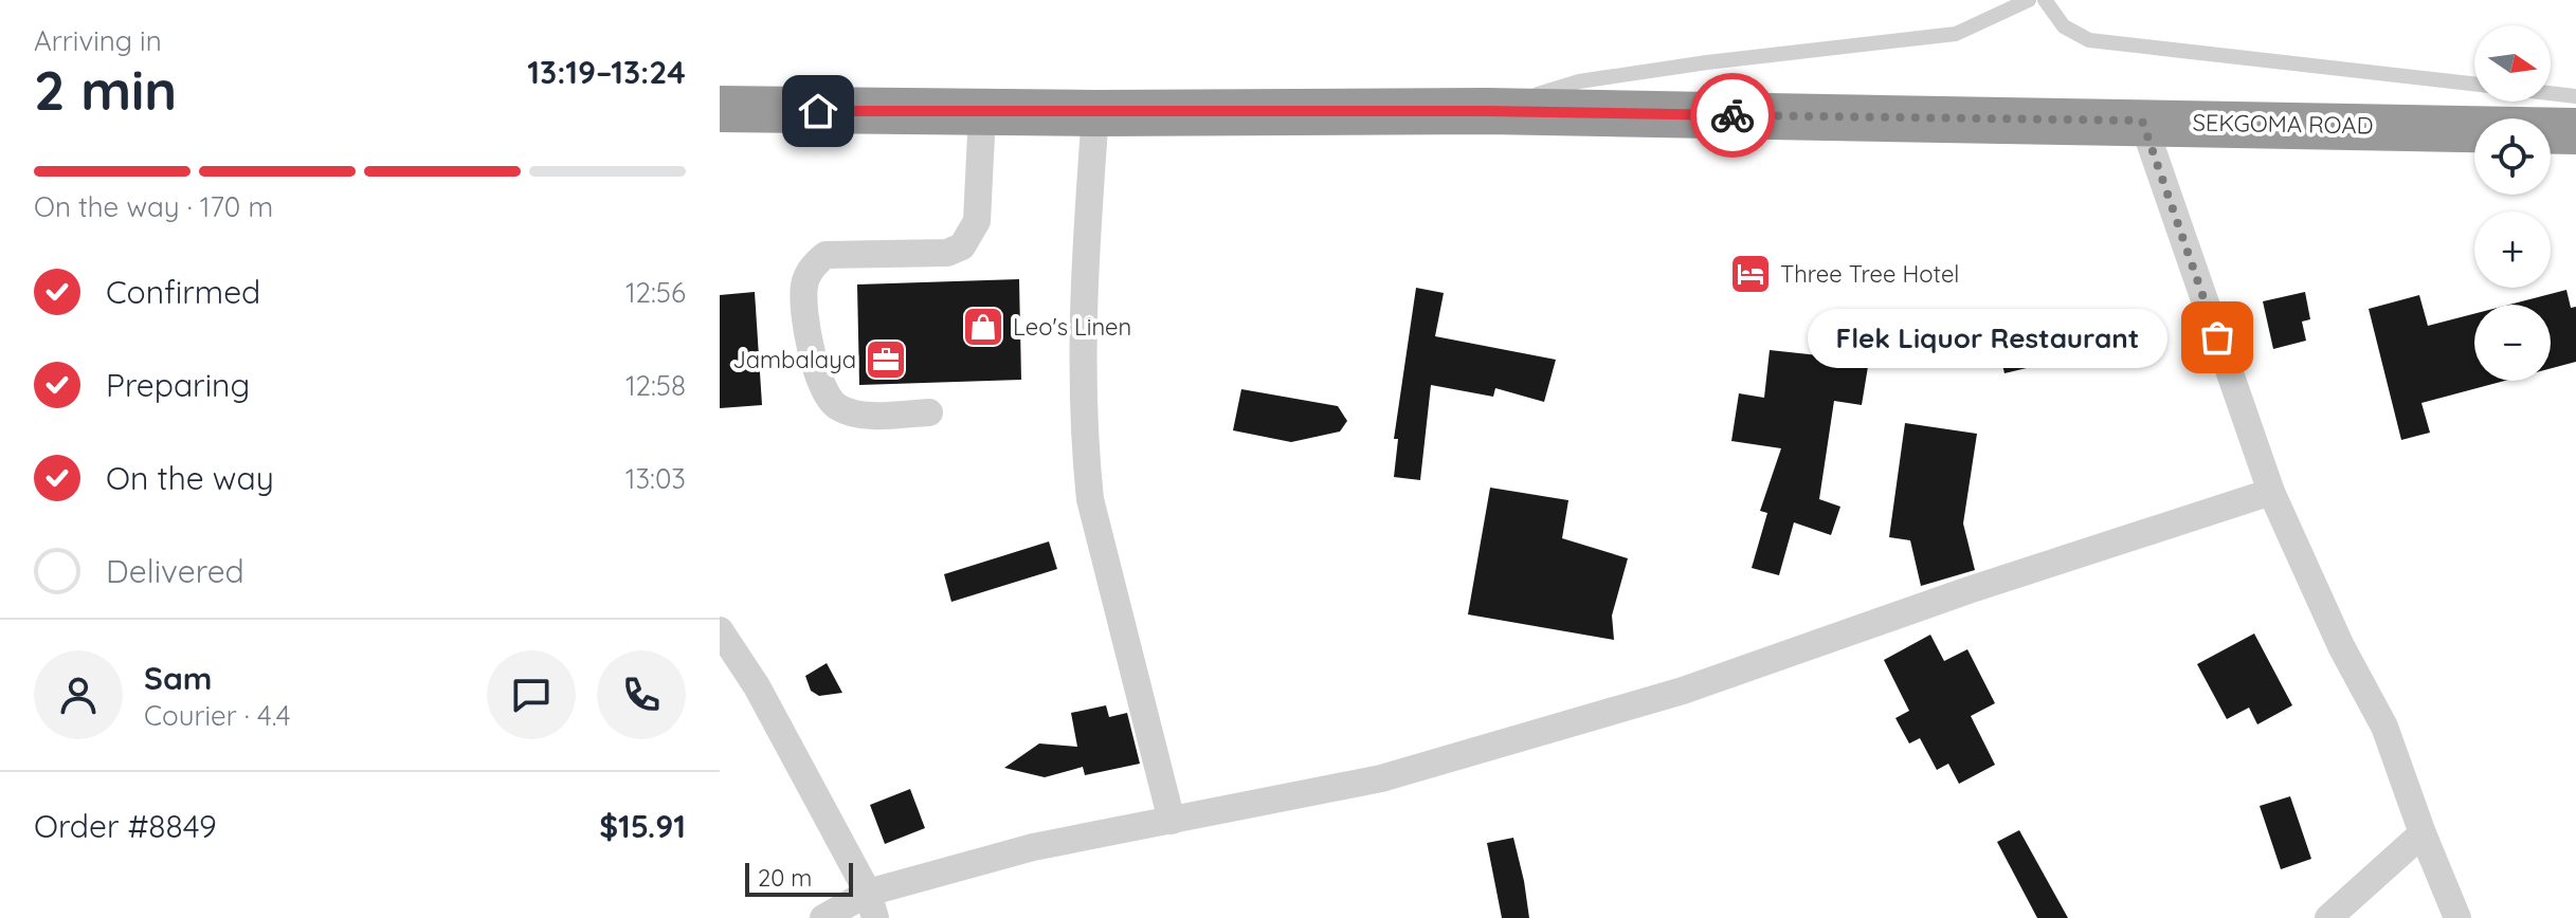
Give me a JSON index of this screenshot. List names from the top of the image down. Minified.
{"streets":{"highway":["SEKGOMA ROAD"]},"places":{"hotel":["Three Tree Hotel"],"shop":["Leo's Linen"],"other":["Flek Liquor Restaurant"],"office":["Jambalaya"]},"scale_bar":"20 m","north":"right","page":{"heading":["2 min","Arriving in","13:19–13:24"],"panel":["Sam","Courier · 4.4","Order #8849","$15.91"],"map_buttons":["+","−"],"bar":"On the way · 170 m","list":[["Confirmed","12:56"],["Preparing","12:58"],["On the way","13:03"],"Delivered"],"bubble":"Flek Liquor Restaurant","scale":"20 m"}}
